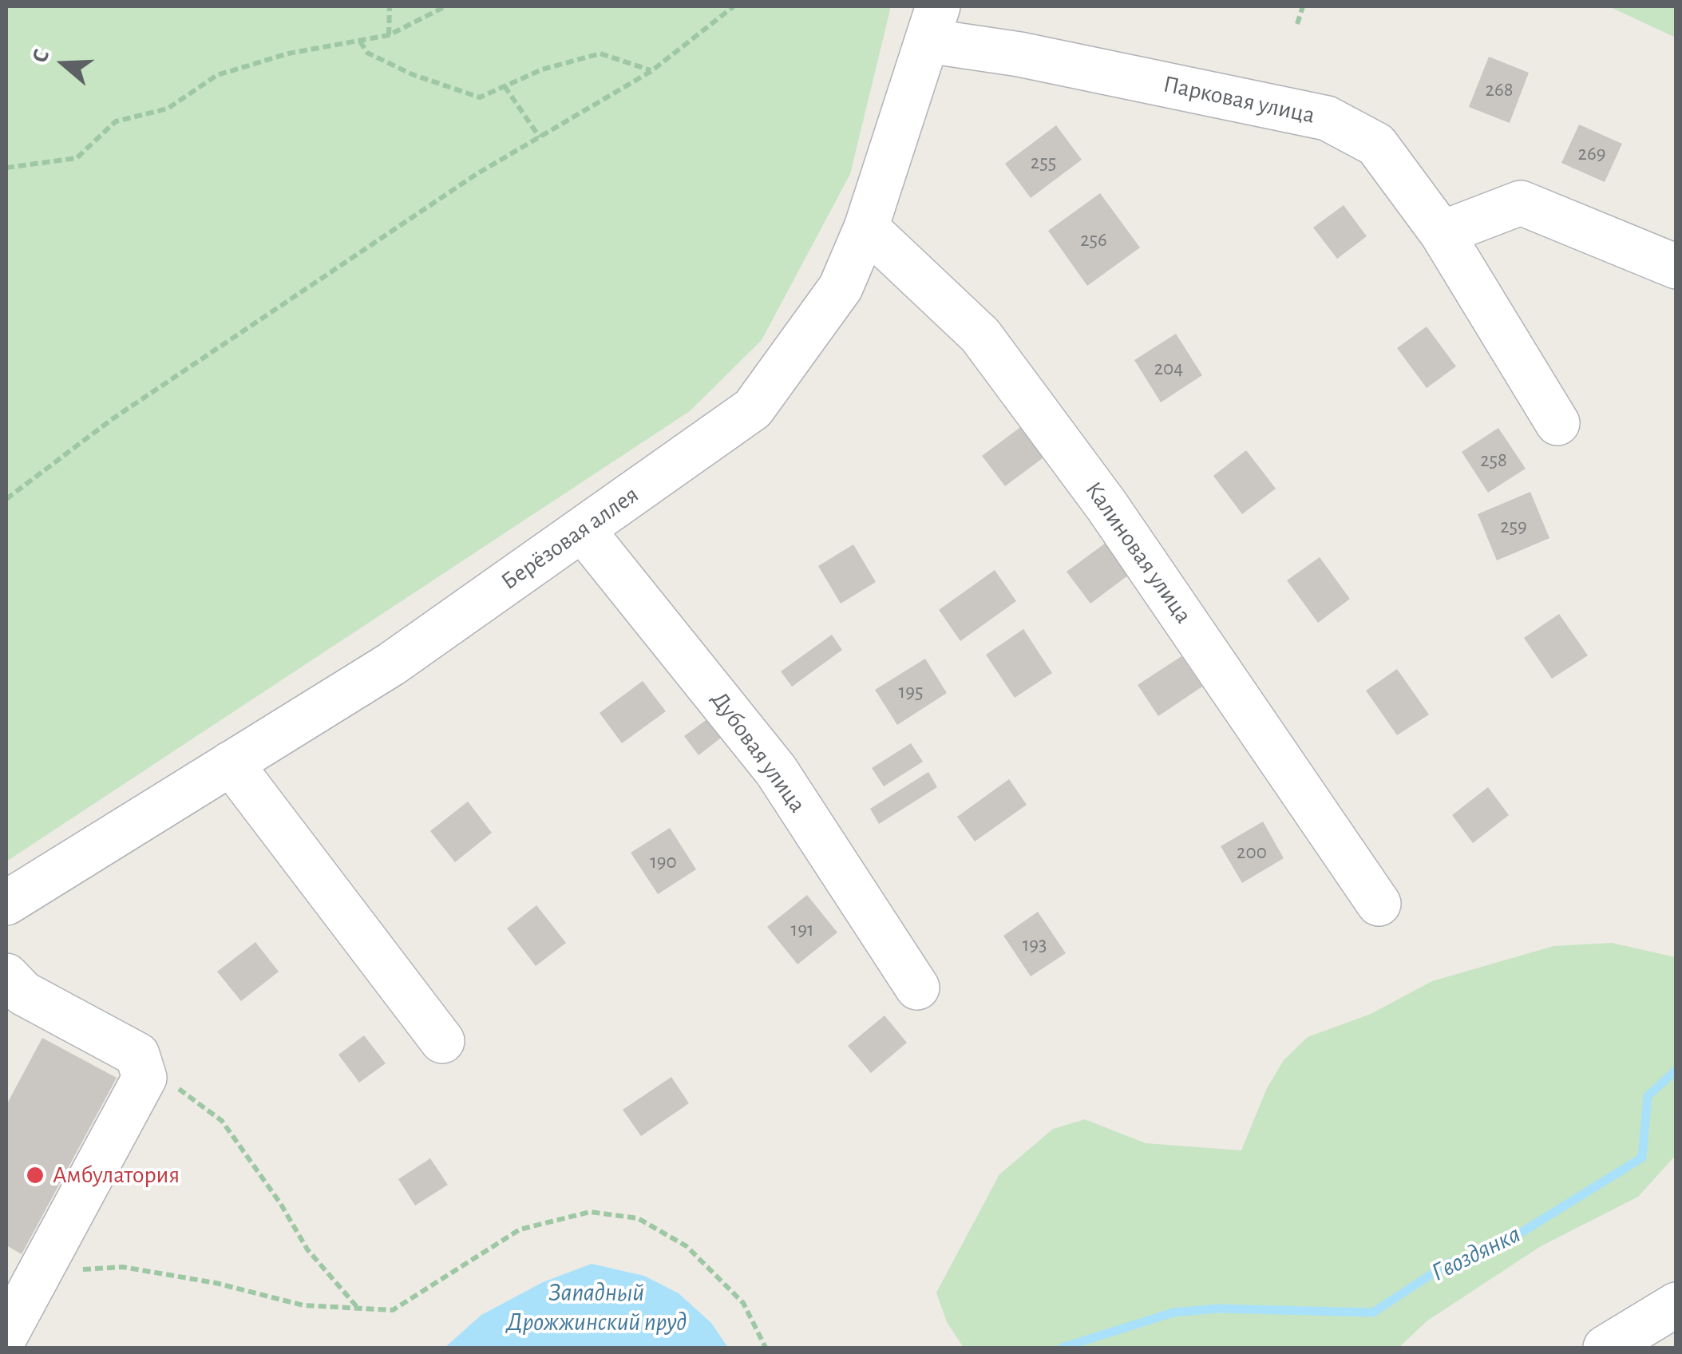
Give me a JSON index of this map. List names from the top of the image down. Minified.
{"streets":{"street":["Парковая улица","Берёзовая аллея","Калиновая улица","Дубовая улица"]},"crossings":[["Парковая улица","Берёзовая аллея"],["Берёзовая аллея","Калиновая улица"],["Берёзовая аллея","Дубовая улица"]],"water":["Гвоздянка","Западный Дрожжинский пруд"],"places":["Амбулатория"],"house_numbers":["268","269","255","256","204","258","259","195","200","190","191","193"],"north":"left"}
